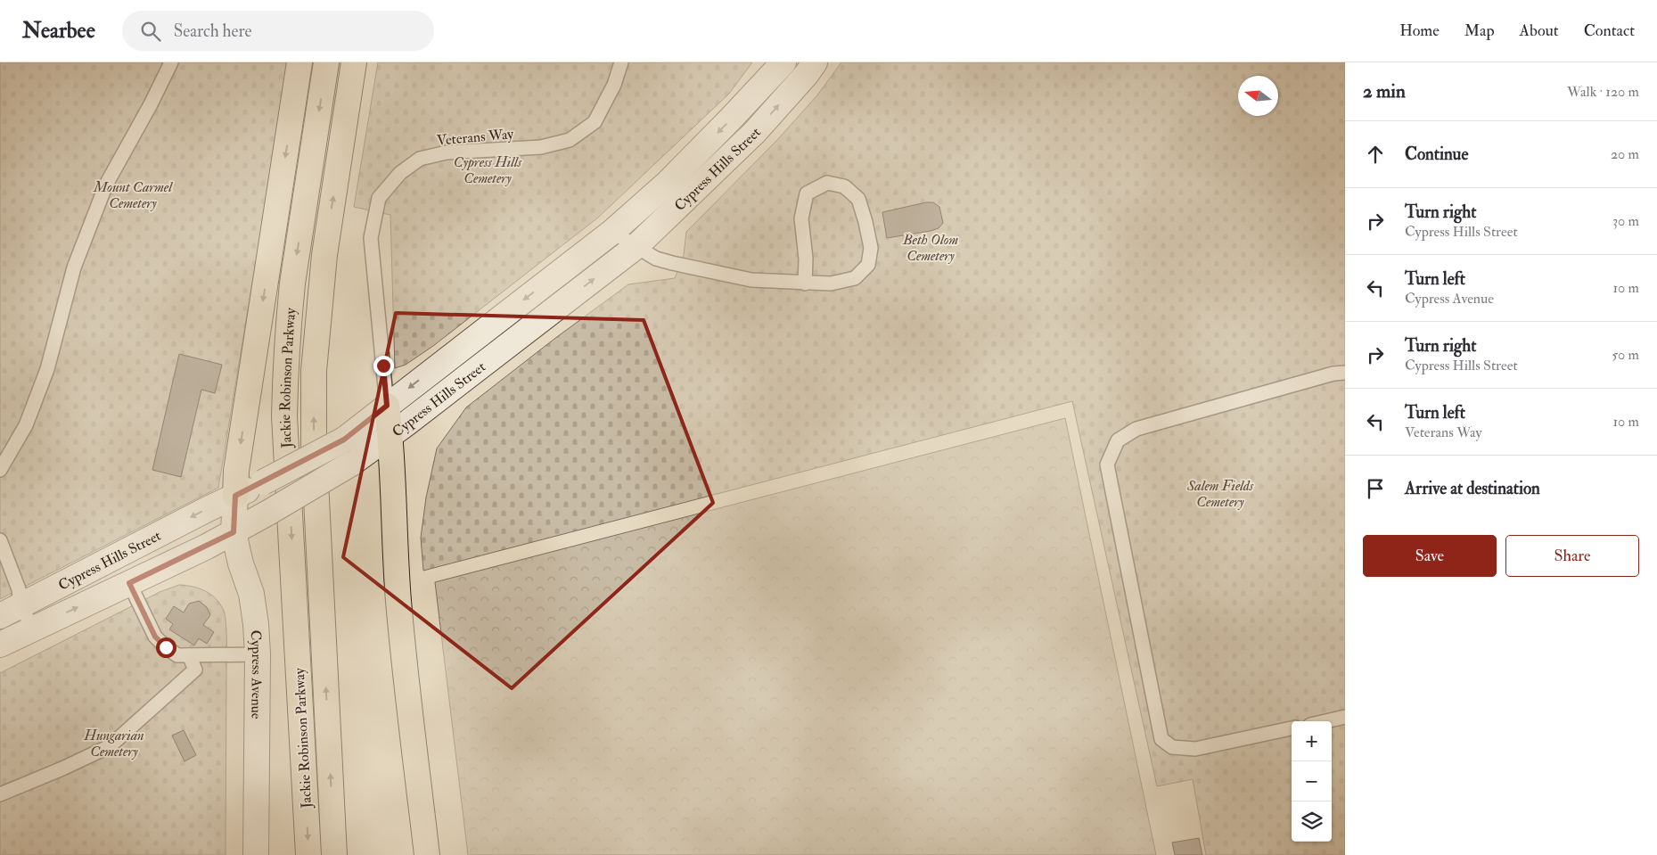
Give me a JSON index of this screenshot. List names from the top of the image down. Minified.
{"streets":{"highway":["Jackie Robinson Parkway"],"street":["Cypress Hills Street","Cypress Avenue"],"lane":["Veterans Way"]},"crossings":[["Veterans Way","Cypress Hills Street"],["Cypress Hills Street","Cypress Avenue"]],"parks":["Cypress Hills Cemetery","Mount Carmel Cemetery","Beth Olom Cemetery","Salem Fields Cemetery","Hungarian Cemetery"],"north":"left","page":{"header":"Nearbee","search":"Search here","nav":["Home","Map","About","Contact"],"heading":["2 min","Walk · 120 m"],"list":[["Continue","20 m"],["Turn right","Cypress Hills Street","30 m"],["Turn left","Cypress Avenue","10 m"],["Turn right","Cypress Hills Street","50 m"],["Turn left","Veterans Way","10 m"],"Arrive at destination"],"buttons":["Save","Share"],"map_buttons":["+","−"]}}
